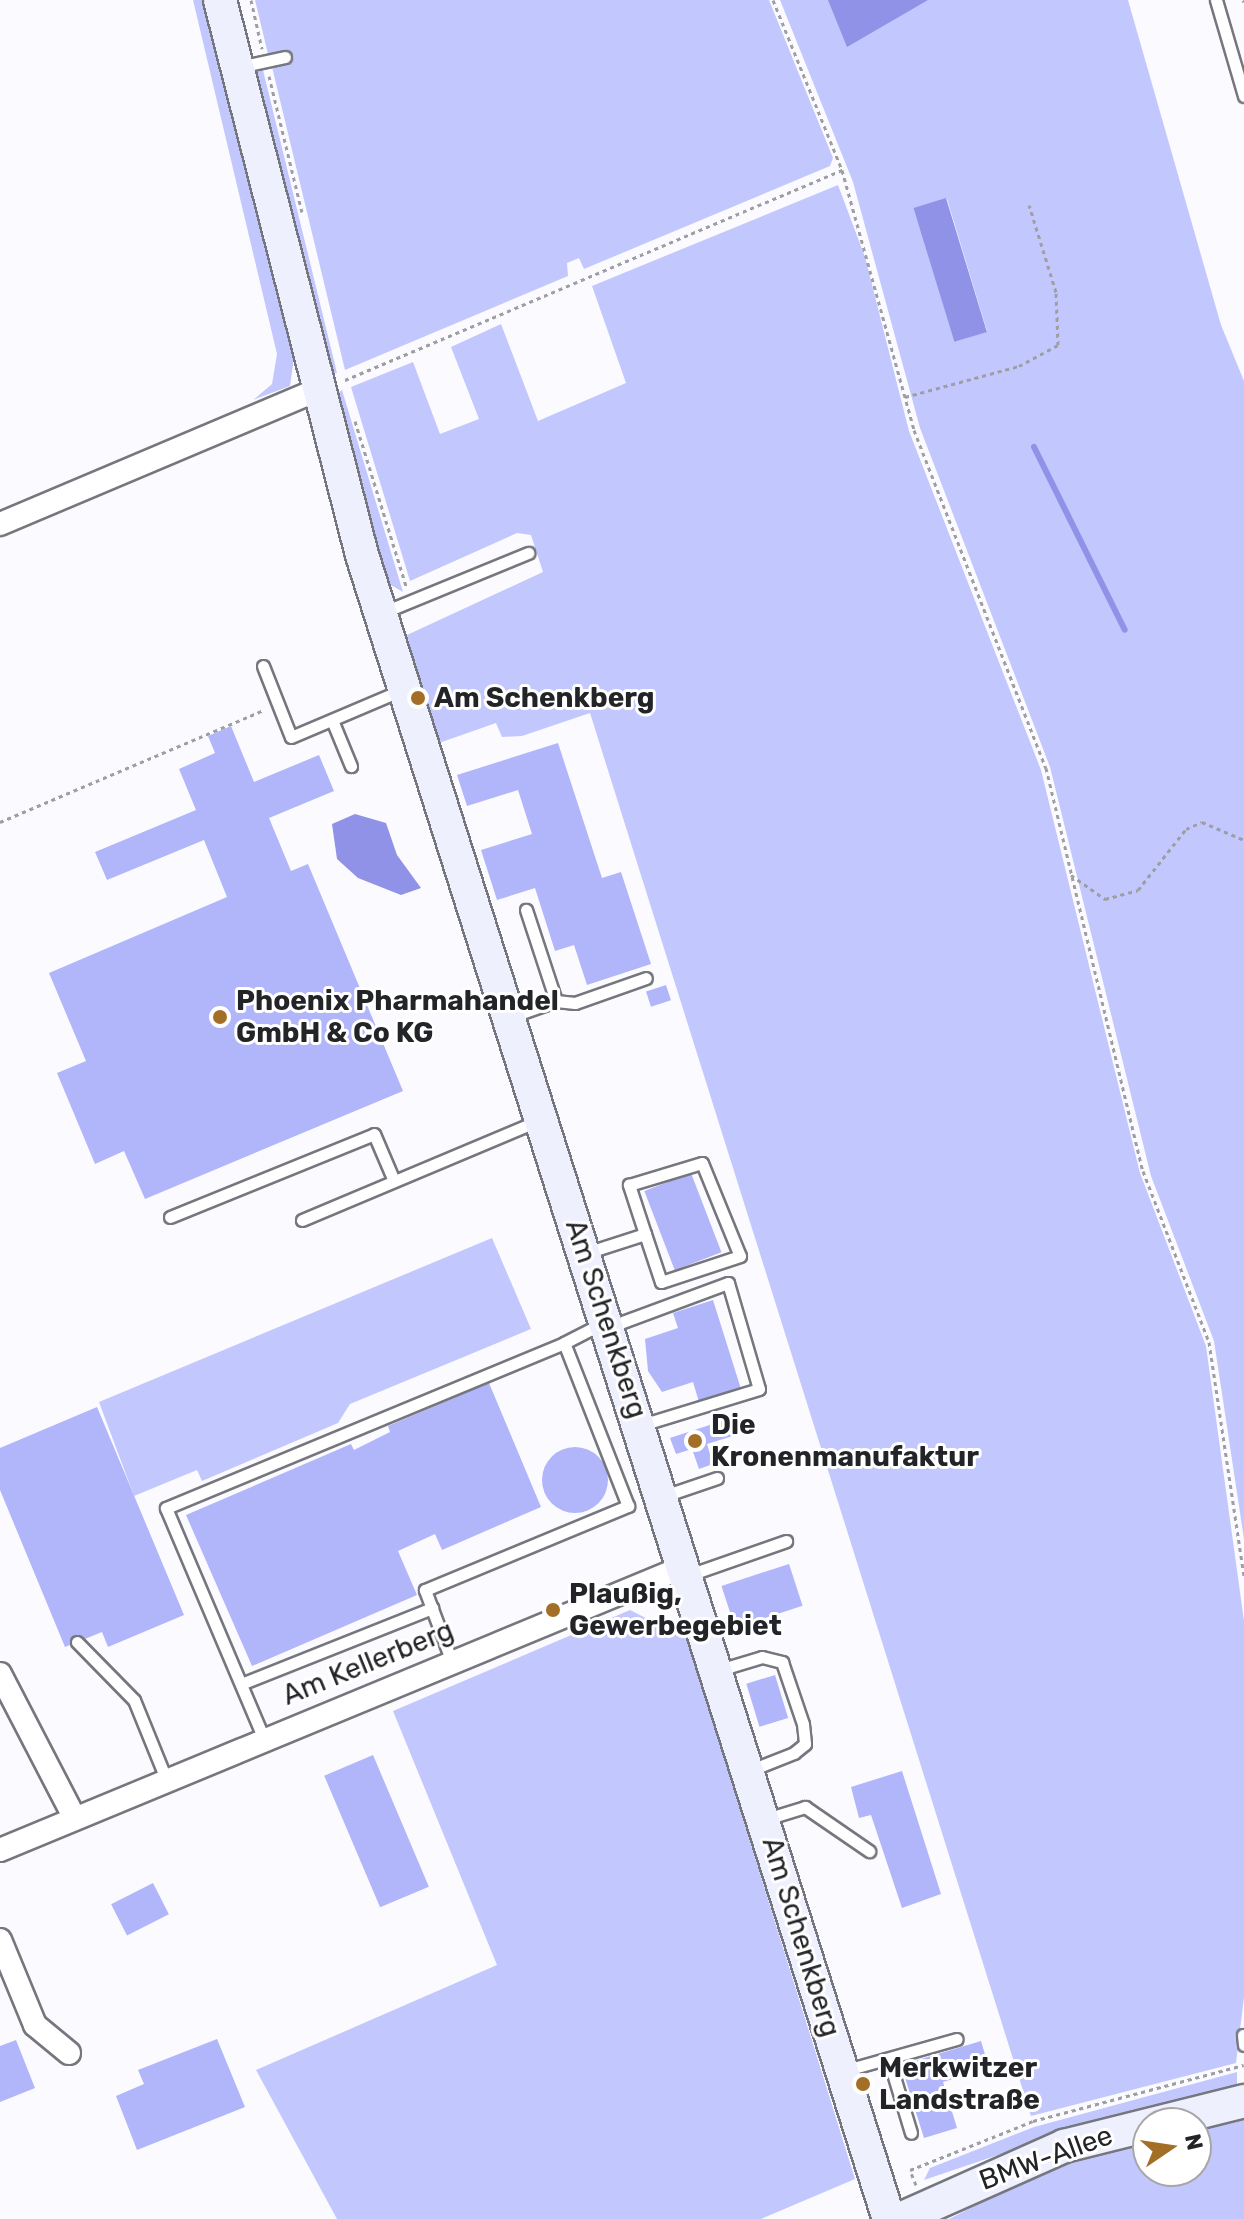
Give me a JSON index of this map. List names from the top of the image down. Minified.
{"streets":{"main road":["Am Schenkberg","BMW-Allee"],"street":["Am Kellerberg"]},"crossings":[["Am Schenkberg","Am Kellerberg"]],"places":["Am Schenkberg","Phoenix Pharmahandel GmbH & Co KG","Die Kronenmanufaktur","Plaußig, Gewerbegebiet","Merkwitzer Landstraße"],"north":"right"}
